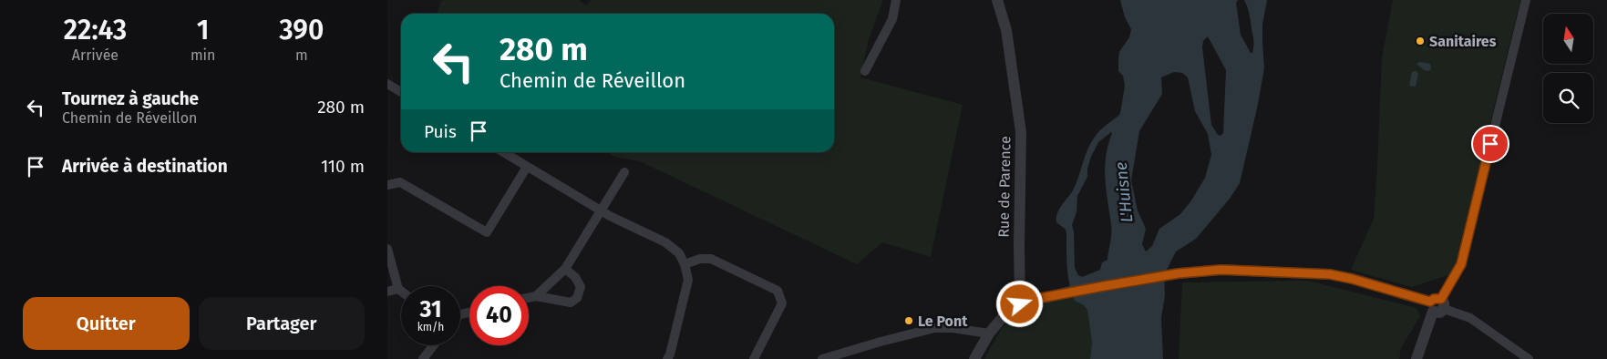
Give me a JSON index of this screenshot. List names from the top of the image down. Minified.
{"streets":{"street":["Rue de Parence"]},"water":["L'Huisne"],"places":["Sanitaires","Le Pont"],"north":"top","page":{"eta":["22:43","Arrivée","1","min","390","m"],"turn":["280 m","Chemin de Réveillon"],"list":[{"name":"Tournez à gauche","note":"Chemin de Réveillon","value":"280 m"},{"name":"Arrivée à destination","value":"110 m"}],"then":"Puis","speed":"31 km/h","limit":"40","buttons":["Quitter","Partager"]}}
